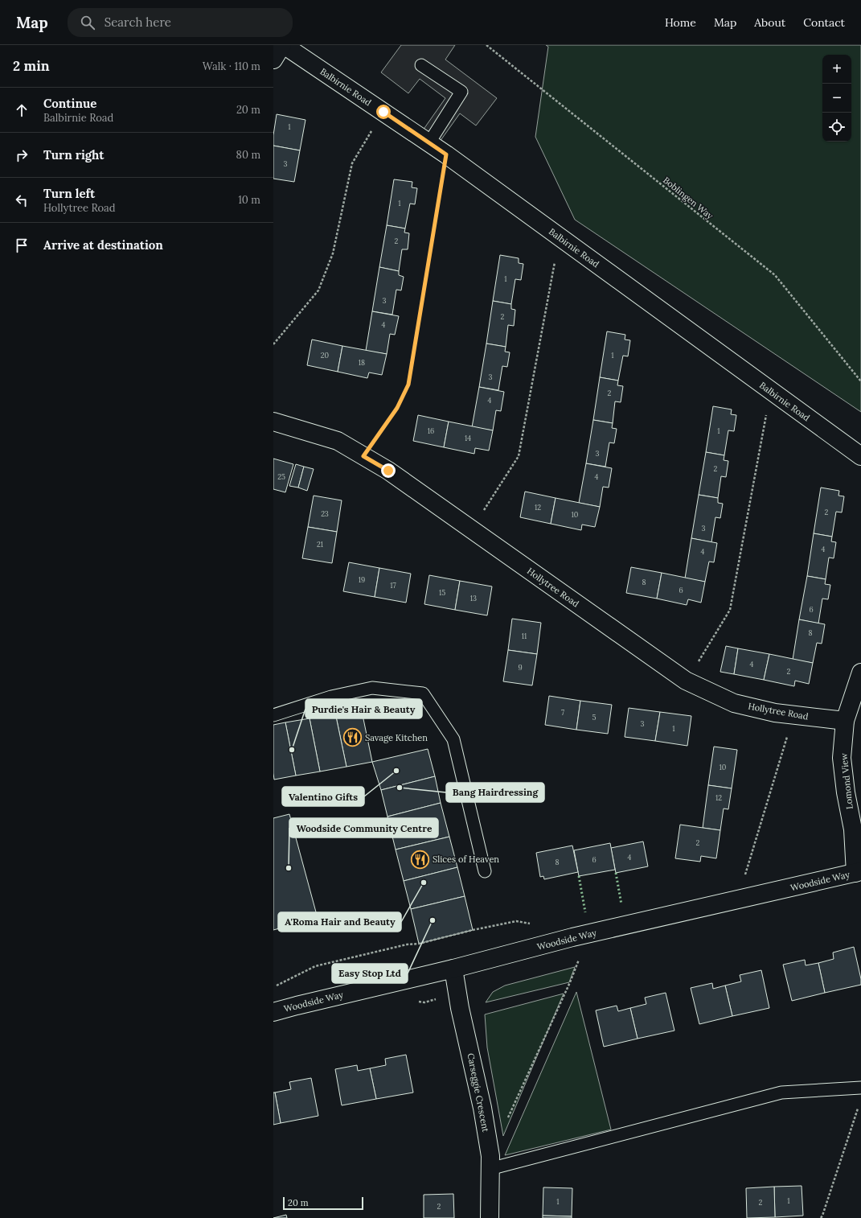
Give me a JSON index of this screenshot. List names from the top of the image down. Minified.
{"streets":{"street":["Balbirnie Road","Hollytree Road","Lomond View","Woodside Way","Carseggie Crescent"],"path":["Boblingen Way"]},"crossings":[["Hollytree Road","Lomond View"],["Lomond View","Woodside Way"],["Woodside Way","Carseggie Crescent"]],"places":{"restaurant":["Savage Kitchen","Slices of Heaven"],"other":["Purdie's Hair & Beauty","Valentino Gifts","Bang Hairdressing","Woodside Community Centre","A'Roma Hair and Beauty","Easy Stop Ltd"]},"house_numbers":["1","3","1","2","1","3","2","4","20","1","18","3","2","4","16","1","14","3","2","25","4","12","2","23","10","3","21","4","4","19","8","17","6","15","13","6","8","11","4","9","2","7","5","3","1","10","12","2","4","6","8","1","1","2","2"],"scale_bar":"20 m","page":{"header":"Map","search":"Search here","nav":["Home","Map","About","Contact"],"heading":["2 min","Walk · 110 m"],"map_buttons":["+","−"],"list":[["Continue","Balbirnie Road","20 m"],["Turn right","80 m"],["Turn left","Hollytree Road","10 m"],"Arrive at destination"],"scale":"20 m"}}
